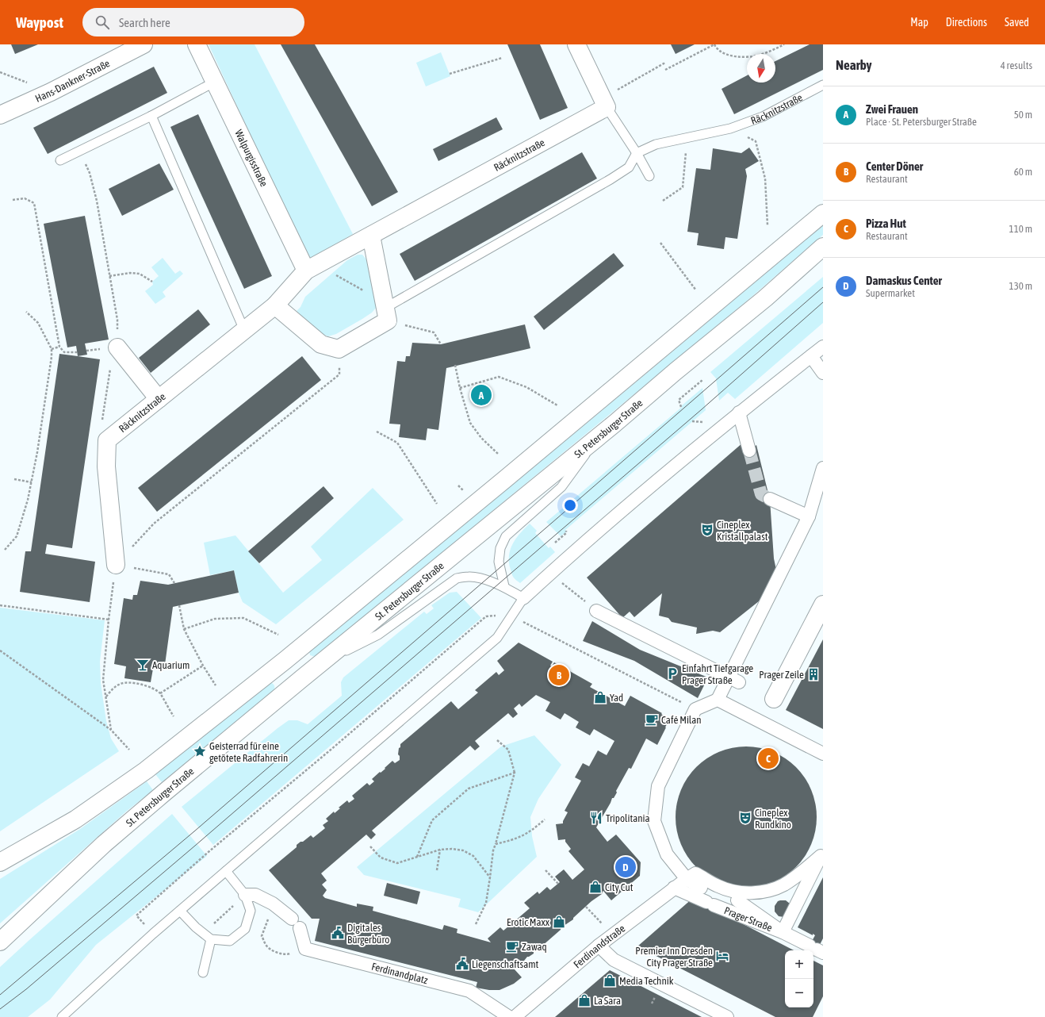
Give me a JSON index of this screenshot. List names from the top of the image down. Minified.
{"streets":{"main road":["Hans-Dankner-Straße","Räcknitzstraße","Walpurgisstraße","St. Petersburger Straße"],"street":["Prager Straße","Ferdinandstraße","Ferdinandplatz"]},"crossings":[["Räcknitzstraße","Walpurgisstraße"],["Prager Straße","Ferdinandstraße"]],"places":{"theatre":["Cineplex Kristallpalast","Cineplex Rundkino"],"bar":["Aquarium"],"parking":["Einfahrt Tiefgarage Prager Straße"],"building":["Prager Zeile"],"shop":["Yad","City Cut","Erotic Maxx","Media Technik","La Sara"],"cafe":["Café Milan","Zawaq"],"place":["Geisterrad für eine getötete Radfahrerin"],"restaurant":["Tripolitania"],"public building":["Digitales Bürgerbüro","Liegenschaftsamt"],"hotel":["Premier Inn Dresden City Prager Straße"]},"north":"bottom","page":{"header":"Waypost","search":"Search here","nav":["Map","Directions","Saved"],"heading":["Nearby","4 results"],"list":[{"mark":"A","name":"Zwei Frauen","note":"Place · St. Petersburger Straße","value":"50 m"},{"mark":"B","name":"Center Döner","note":"Restaurant","value":"60 m"},{"mark":"C","name":"Pizza Hut","note":"Restaurant","value":"110 m"},{"mark":"D","name":"Damaskus Center","note":"Supermarket","value":"130 m"}],"pins":["A","B","C","D"],"map_buttons":["+","−"]}}
